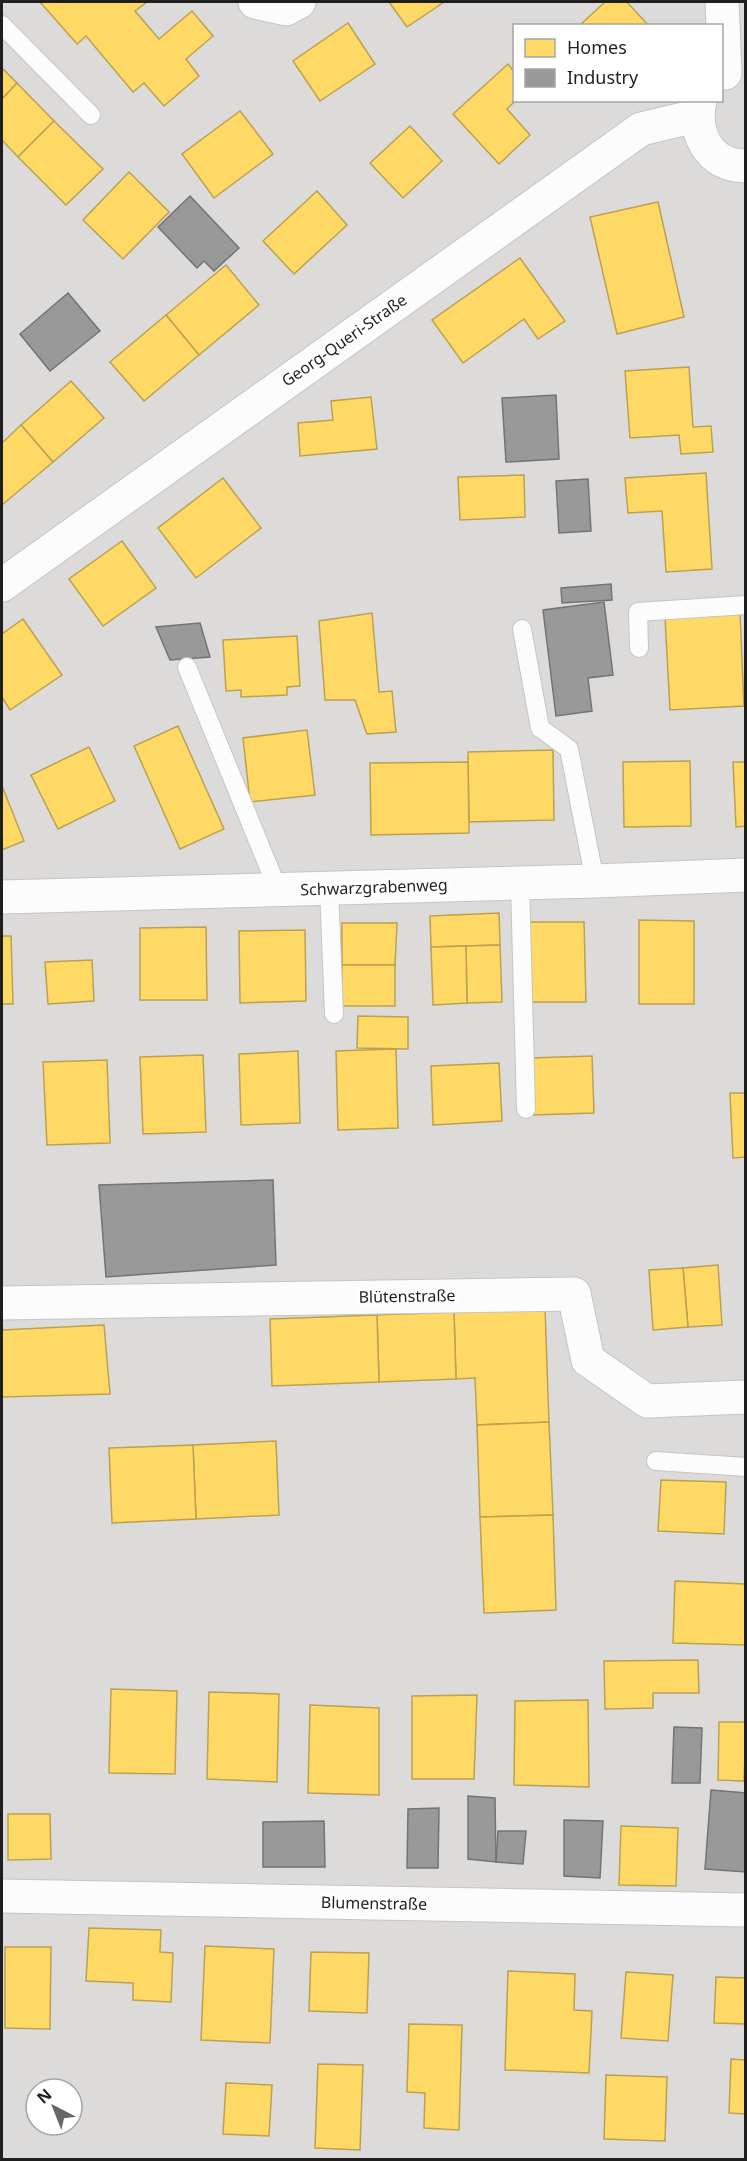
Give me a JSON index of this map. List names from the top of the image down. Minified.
{"streets":{"street":["Georg-Queri-Straße","Schwarzgrabenweg","Blütenstraße","Blumenstraße"]},"legend":["Homes","Industry"],"north":"top left"}
